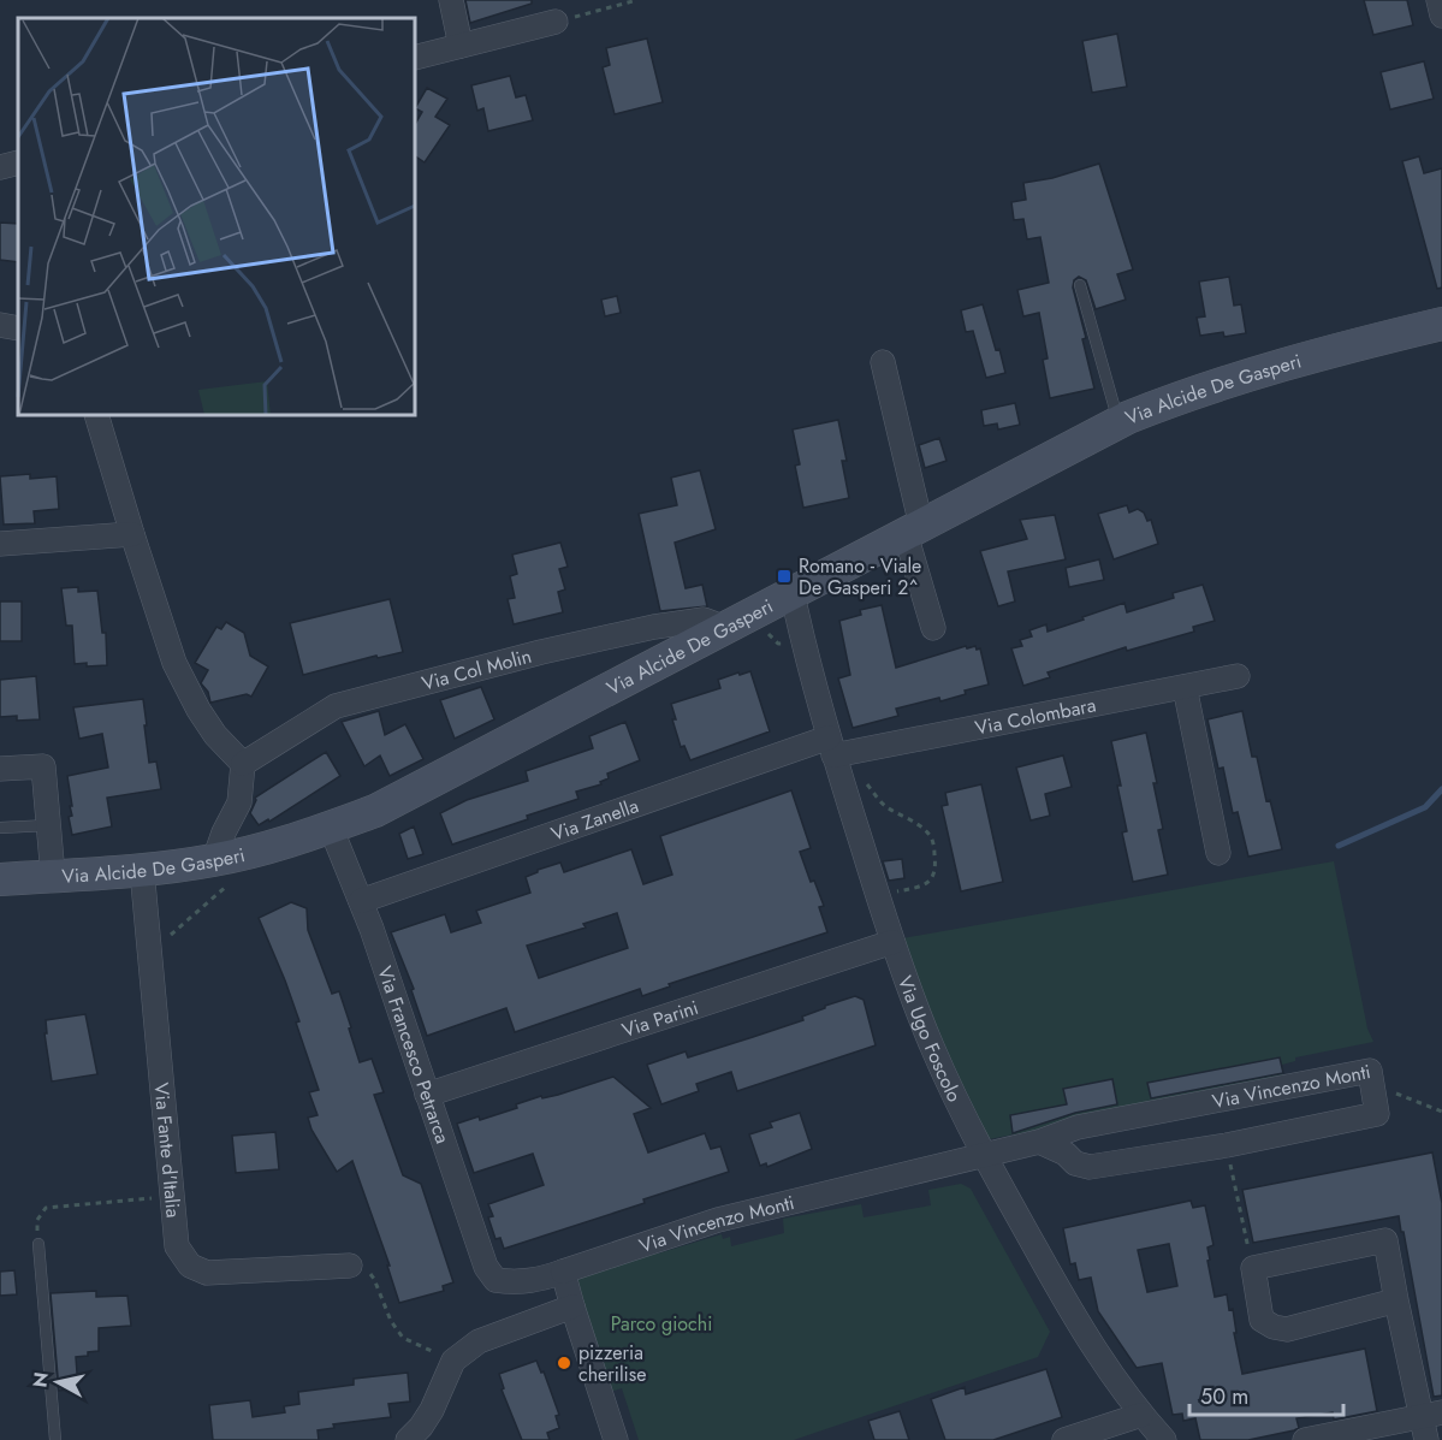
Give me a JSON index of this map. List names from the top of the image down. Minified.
{"streets":{"main road":["Via Alcide De Gasperi"],"street":["Via Col Molin","Via Colombara","Via Zanella","Via Parini","Via Ugo Foscolo","Via Francesco Petrarca","Via Vincenzo Monti","Via Fante d'Italia"]},"crossings":[["Via Alcide De Gasperi","Via Col Molin"],["Via Alcide De Gasperi","Via Ugo Foscolo"],["Via Alcide De Gasperi","Via Francesco Petrarca"],["Via Alcide De Gasperi","Via Fante d'Italia"],["Via Colombara","Via Zanella"],["Via Colombara","Via Ugo Foscolo"],["Via Zanella","Via Ugo Foscolo"],["Via Zanella","Via Francesco Petrarca"],["Via Parini","Via Ugo Foscolo"],["Via Parini","Via Francesco Petrarca"],["Via Ugo Foscolo","Via Vincenzo Monti"],["Via Francesco Petrarca","Via Vincenzo Monti"]],"parks":["Parco giochi"],"places":{"transit":["Romano - Viale De Gasperi 2^"],"other":["pizzeria cherilise"]},"scale_bar":"50 m","north":"left"}
